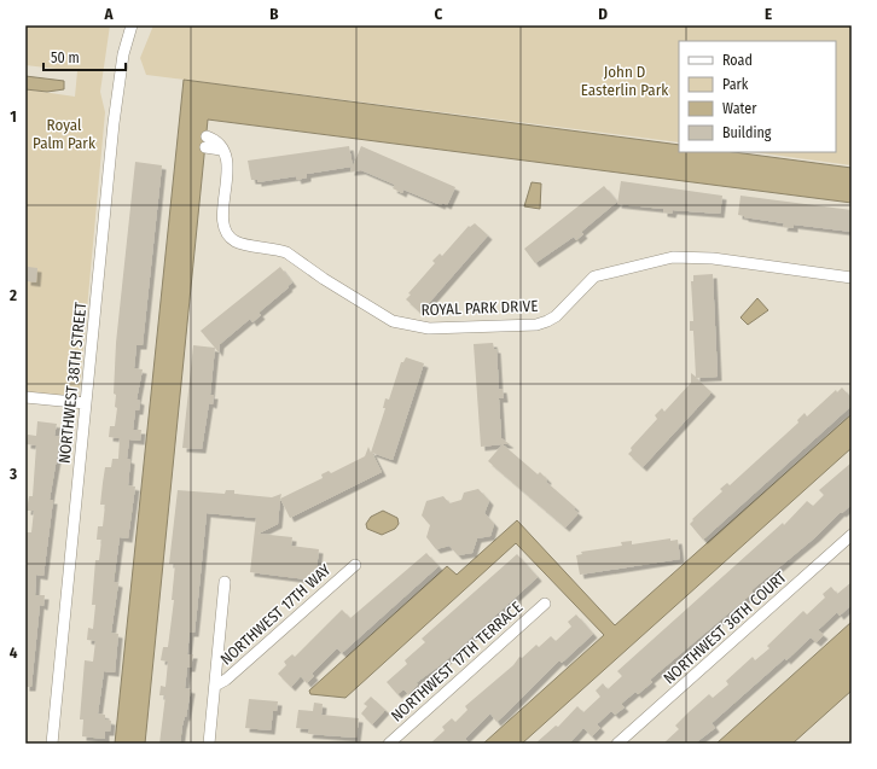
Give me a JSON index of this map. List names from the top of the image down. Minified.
{"streets":{"street":["ROYAL PARK DRIVE","NORTHWEST 38TH STREET","NORTHWEST 17TH WAY","NORTHWEST 36TH COURT","NORTHWEST 17TH TERRACE"]},"parks":["John D Easterlin Park","Royal Palm Park"],"legend":["Road","Park","Water","Building"],"scale_bar":"50 m","grid":{"columns":["A","B","C","D","E"],"rows":["1","2","3","4"]}}
